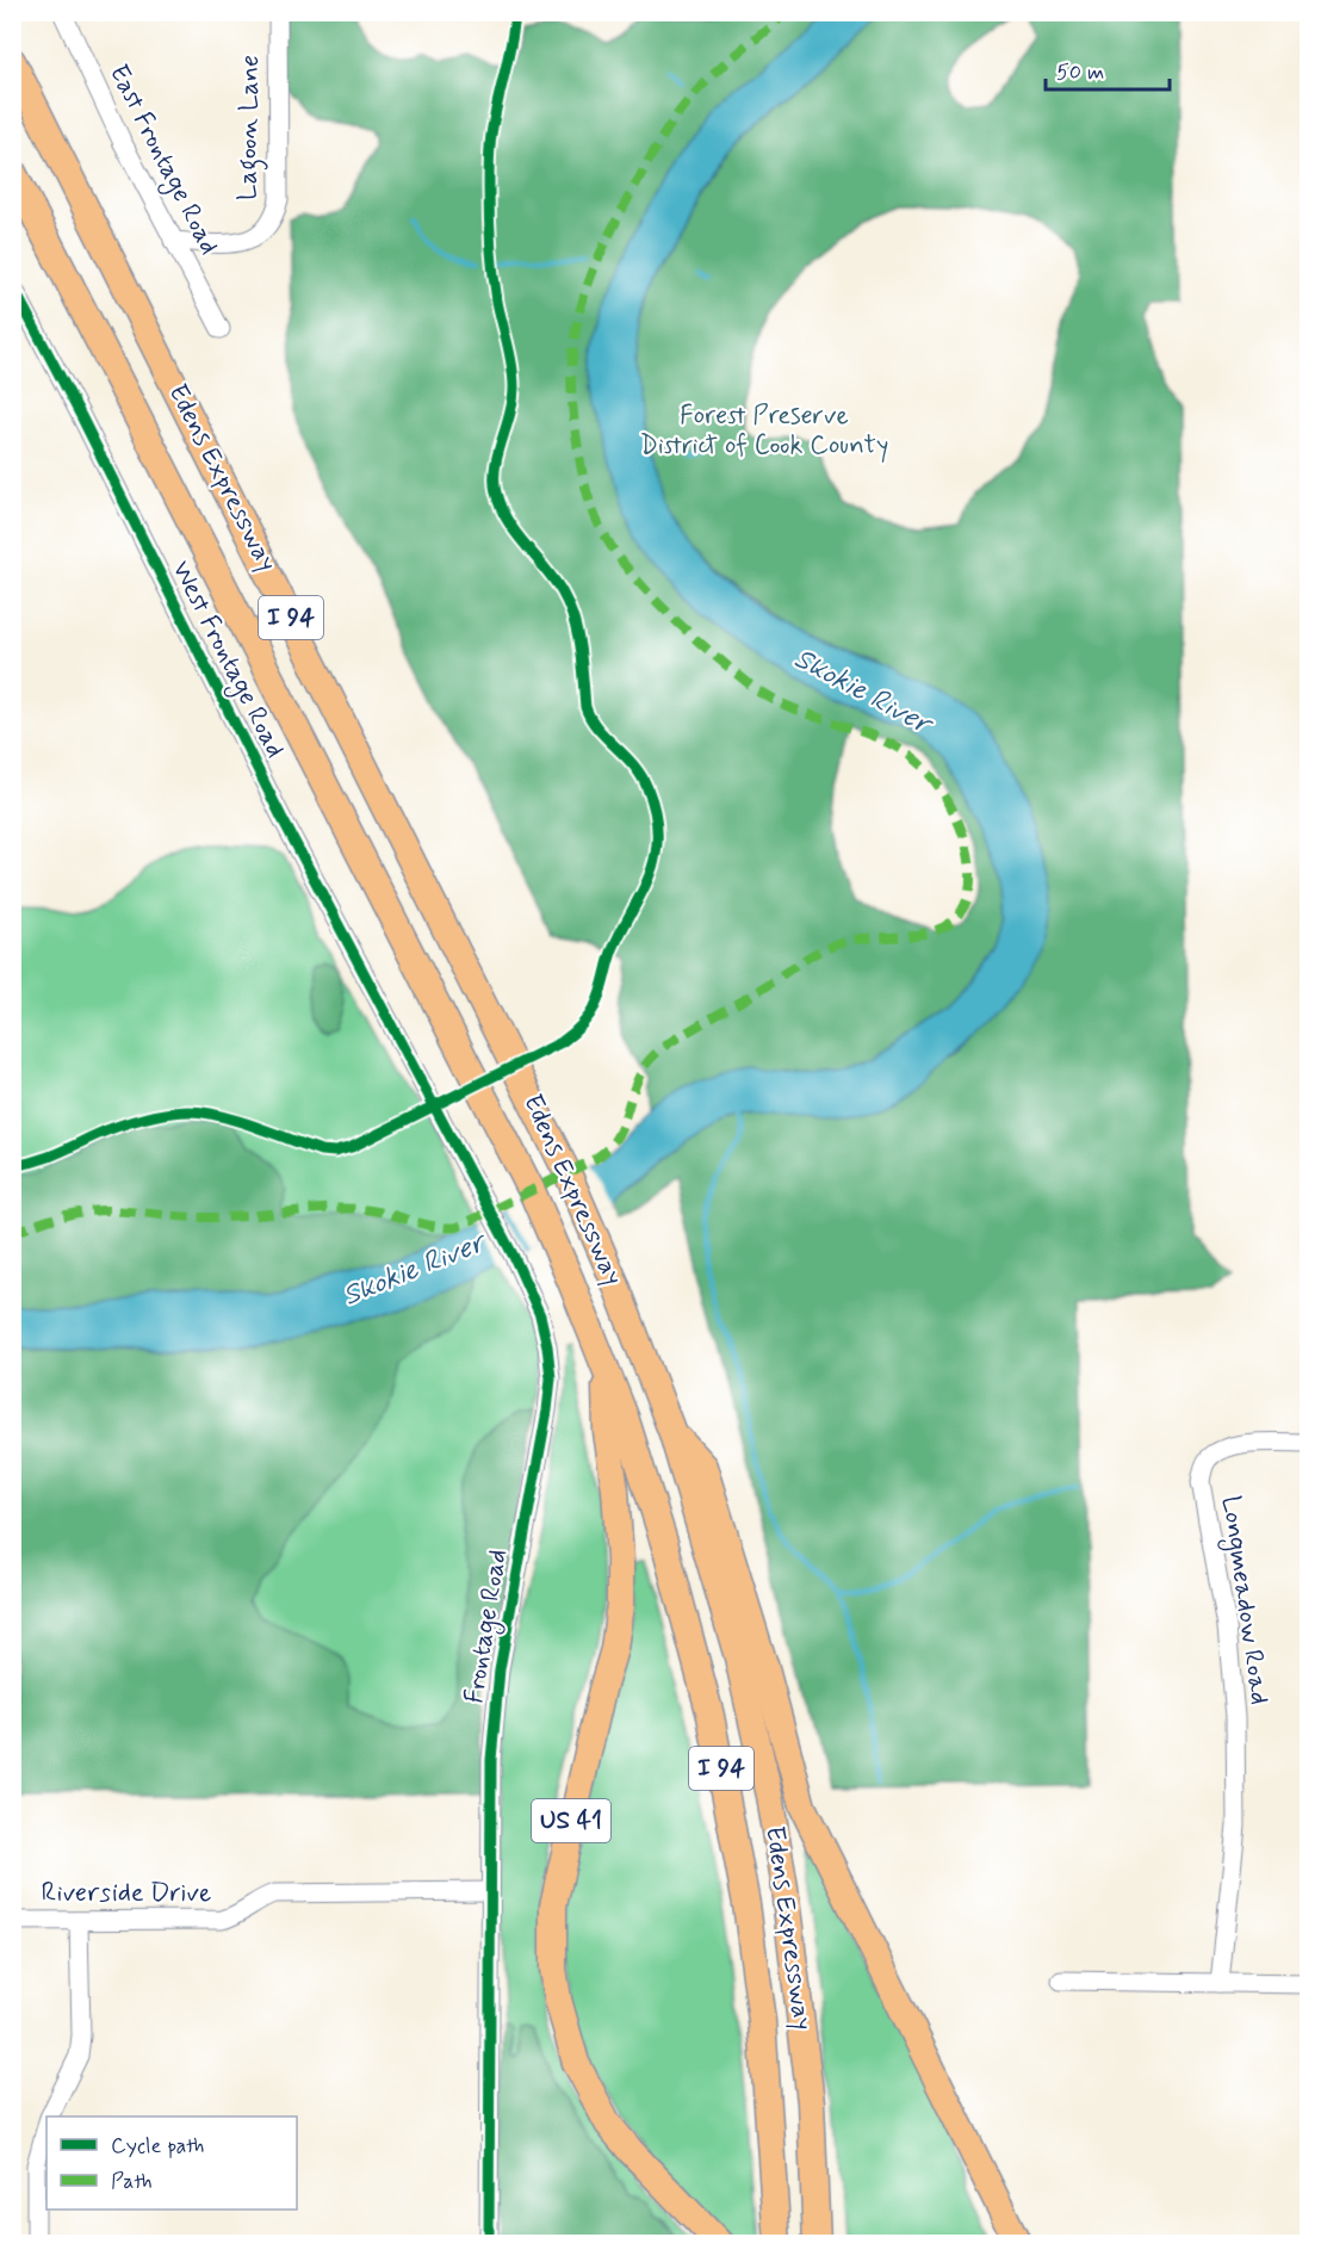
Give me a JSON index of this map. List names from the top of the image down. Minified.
{"streets":{"highway":["Edens Expressway","I 94","US 41"],"street":["Lagoon Lane","East Frontage Road","West Frontage Road","Longmeadow Road","Frontage Road","Riverside Drive"]},"crossings":[["Lagoon Lane","East Frontage Road"],["Edens Expressway","US 41"],["West Frontage Road","Frontage Road"],["Frontage Road","Riverside Drive"]],"water":["Skokie River"],"parks":["Forest Preserve District of Cook County"],"legend":["Cycle path","Path"],"scale_bar":"50 m"}
